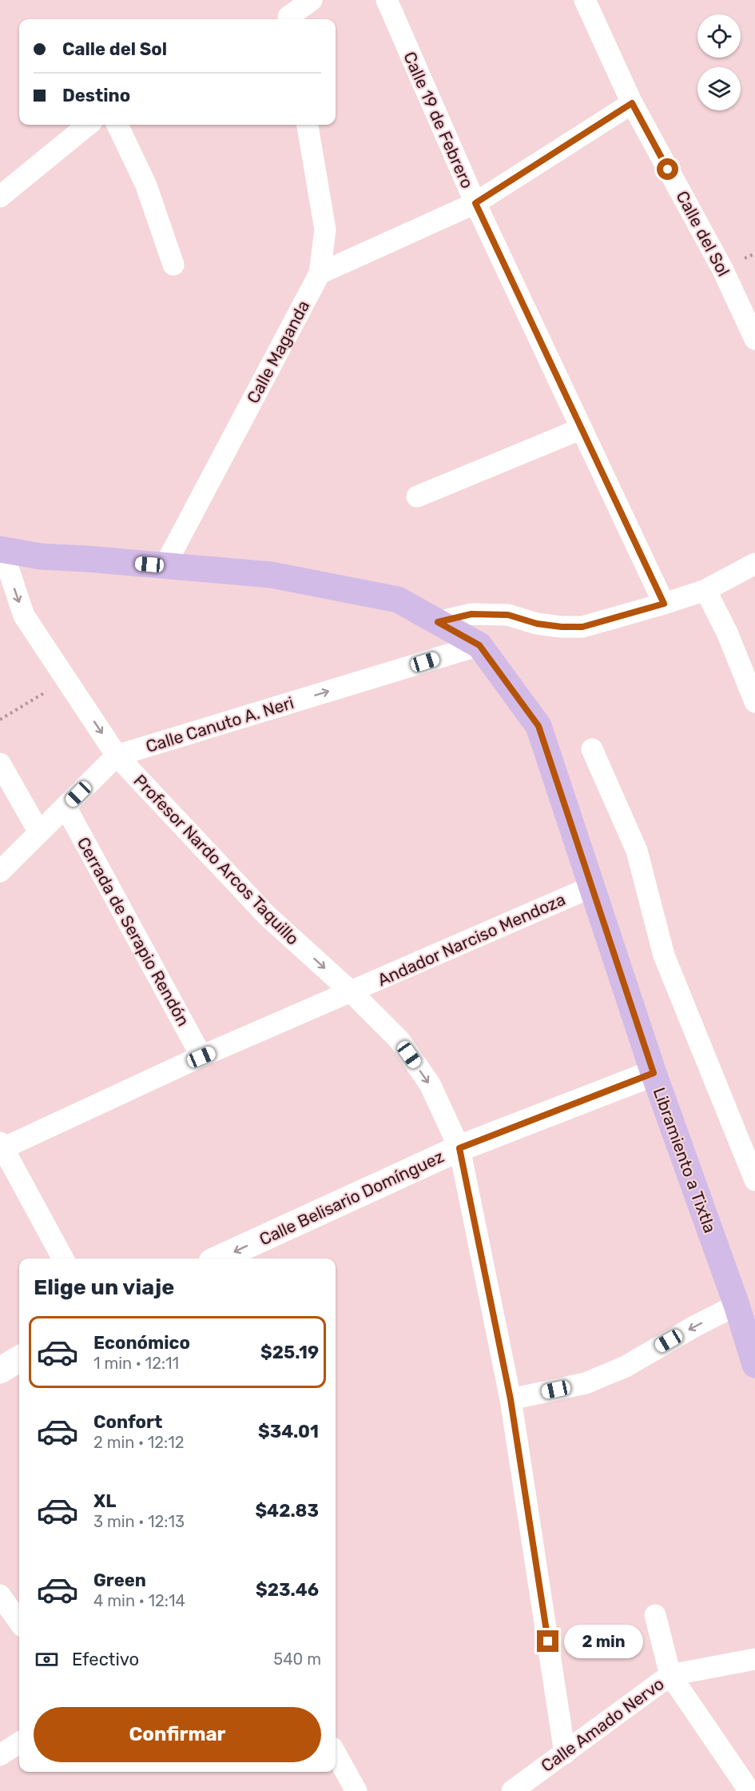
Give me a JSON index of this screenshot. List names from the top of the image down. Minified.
{"streets":{"main road":["Libramiento a Tixtla"],"street":["Calle 19 de Febrero","Calle del Sol","Calle Maganda","Calle Canuto A. Neri","Profesor Nardo Arcos Taquillo","Cerrada de Serapio Rendón","Andador Narciso Mendoza","Calle Belisario Domínguez","Calle Amado Nervo"]},"crossings":[["Calle Maganda","Libramiento a Tixtla"],["Calle Canuto A. Neri","Profesor Nardo Arcos Taquillo"],["Calle Canuto A. Neri","Cerrada de Serapio Rendón"],["Calle Canuto A. Neri","Libramiento a Tixtla"],["Profesor Nardo Arcos Taquillo","Andador Narciso Mendoza"],["Profesor Nardo Arcos Taquillo","Libramiento a Tixtla"],["Profesor Nardo Arcos Taquillo","Calle Belisario Domínguez"],["Profesor Nardo Arcos Taquillo","Calle Amado Nervo"],["Cerrada de Serapio Rendón","Andador Narciso Mendoza"],["Andador Narciso Mendoza","Libramiento a Tixtla"],["Libramiento a Tixtla","Calle Belisario Domínguez"]],"one_way":["Calle Canuto A. Neri","Profesor Nardo Arcos Taquillo","Calle Belisario Domínguez"],"page":{"banner":["Calle del Sol","Destino"],"heading":"Elige un viaje","list":[{"name":"Económico","note":"1 min · 12:11","value":"$25.19"},{"name":"Confort","note":"2 min · 12:12","value":"$34.01"},{"name":"XL","note":"3 min · 12:13","value":"$42.83"},{"name":"Green","note":"4 min · 12:14","value":"$23.46"}],"bubble":"2 min","pay":["Efectivo","540 m"],"buttons":"Confirmar"}}
